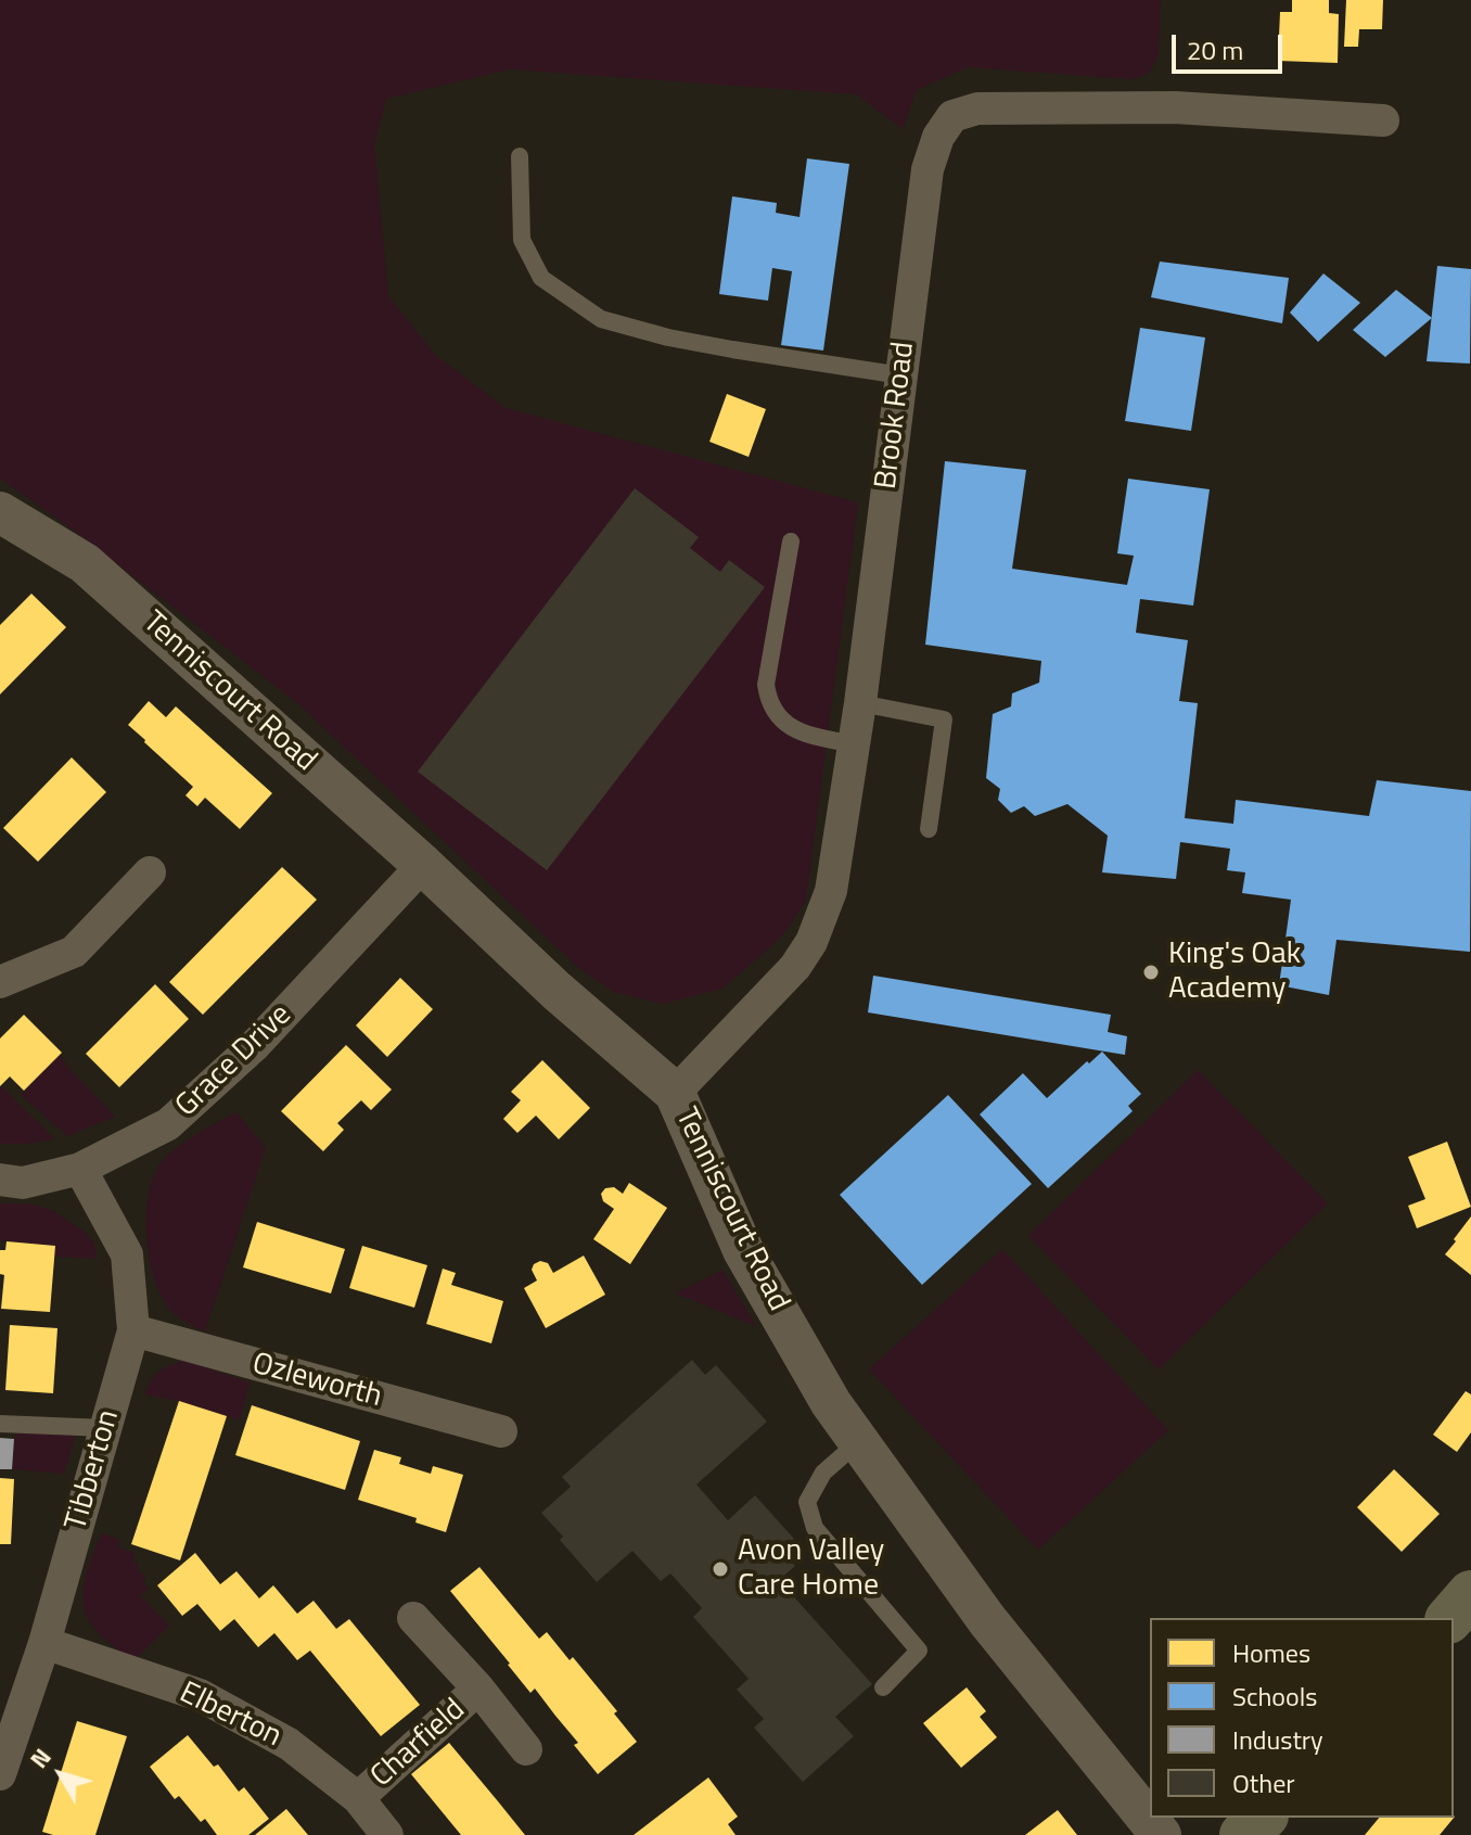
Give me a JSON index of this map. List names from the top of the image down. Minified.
{"streets":{"street":["Brook Road","Tenniscourt Road","Grace Drive","Ozleworth","Tibberton","Elberton","Charfield"]},"crossings":[["Brook Road","Tenniscourt Road"],["Tenniscourt Road","Grace Drive"],["Grace Drive","Tibberton"],["Ozleworth","Tibberton"],["Tibberton","Elberton"],["Elberton","Charfield"]],"places":["King's Oak Academy","Avon Valley Care Home"],"legend":["Homes","Schools","Industry","Other"],"scale_bar":"20 m","north":"top left"}
